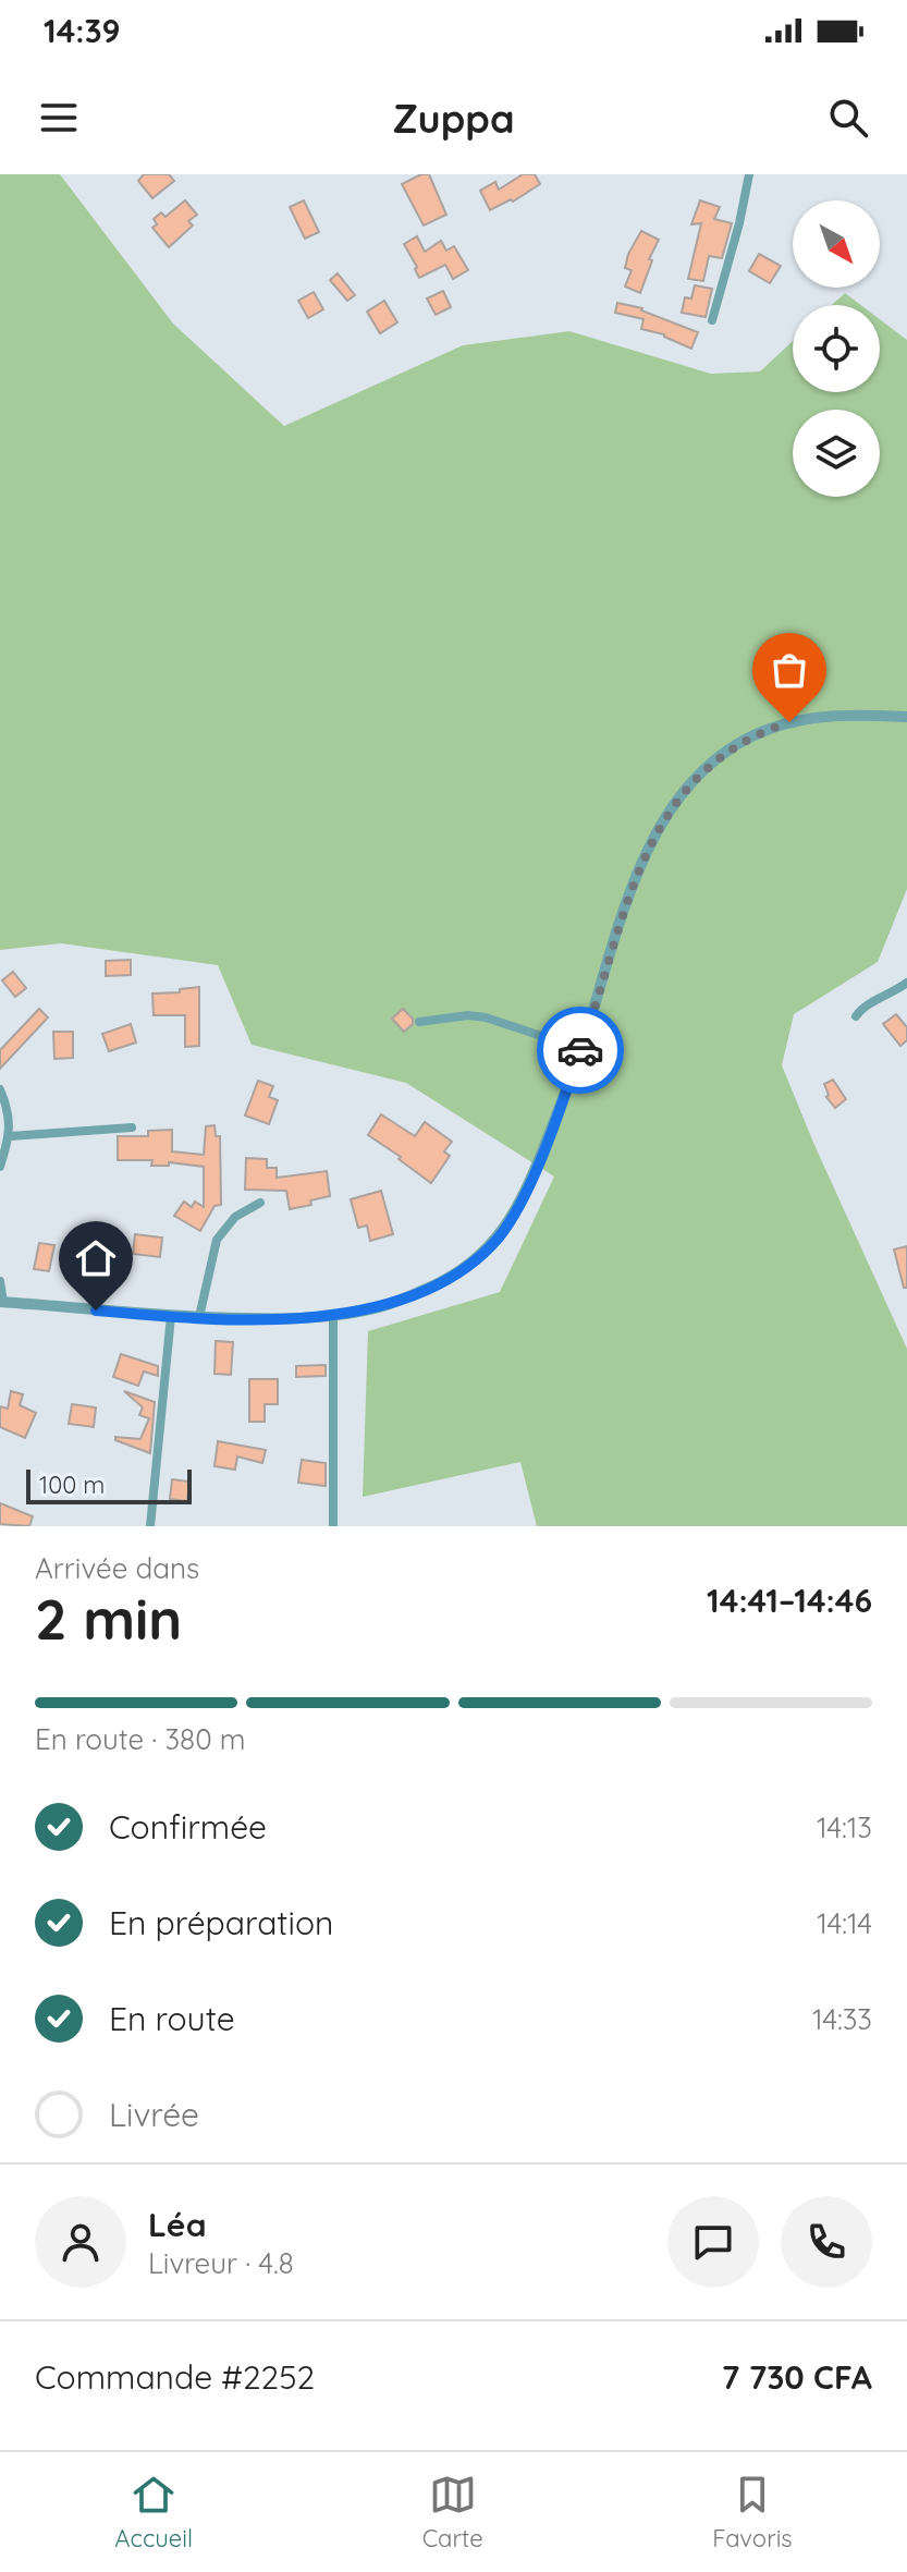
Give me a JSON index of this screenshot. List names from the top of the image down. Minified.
{"scale_bar":"100 m","north":"bottom right","page":{"status":"14:39","header":"Zuppa","scale":"100 m","heading":["2 min","Arrivée dans","14:41–14:46"],"panel":["Léa","Livreur · 4.8","Commande #2252","7 730 CFA"],"bar":"En route · 380 m","list":[["Confirmée","14:13"],["En préparation","14:14"],["En route","14:33"],"Livrée"],"tabs":["Accueil","Carte","Favoris"]}}
